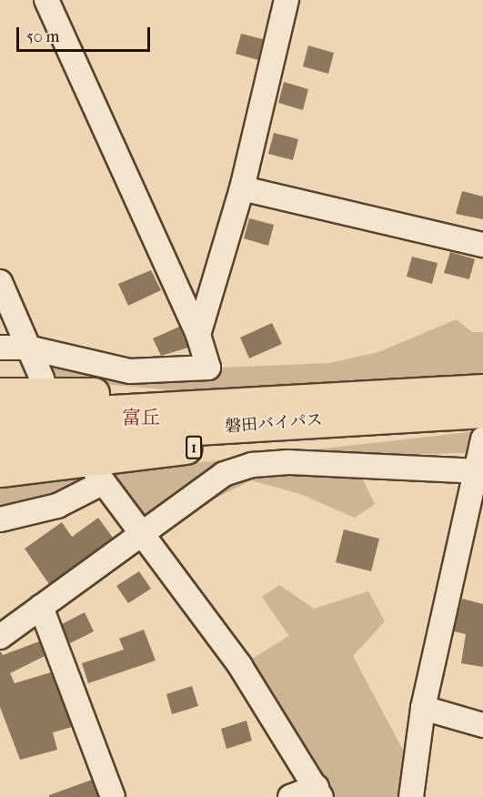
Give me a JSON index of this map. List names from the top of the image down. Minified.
{"streets":{"highway":["磐田バイパス","1"]},"crossings":[["磐田バイパス","1"]],"districts":["富丘"],"scale_bar":"50 m"}
